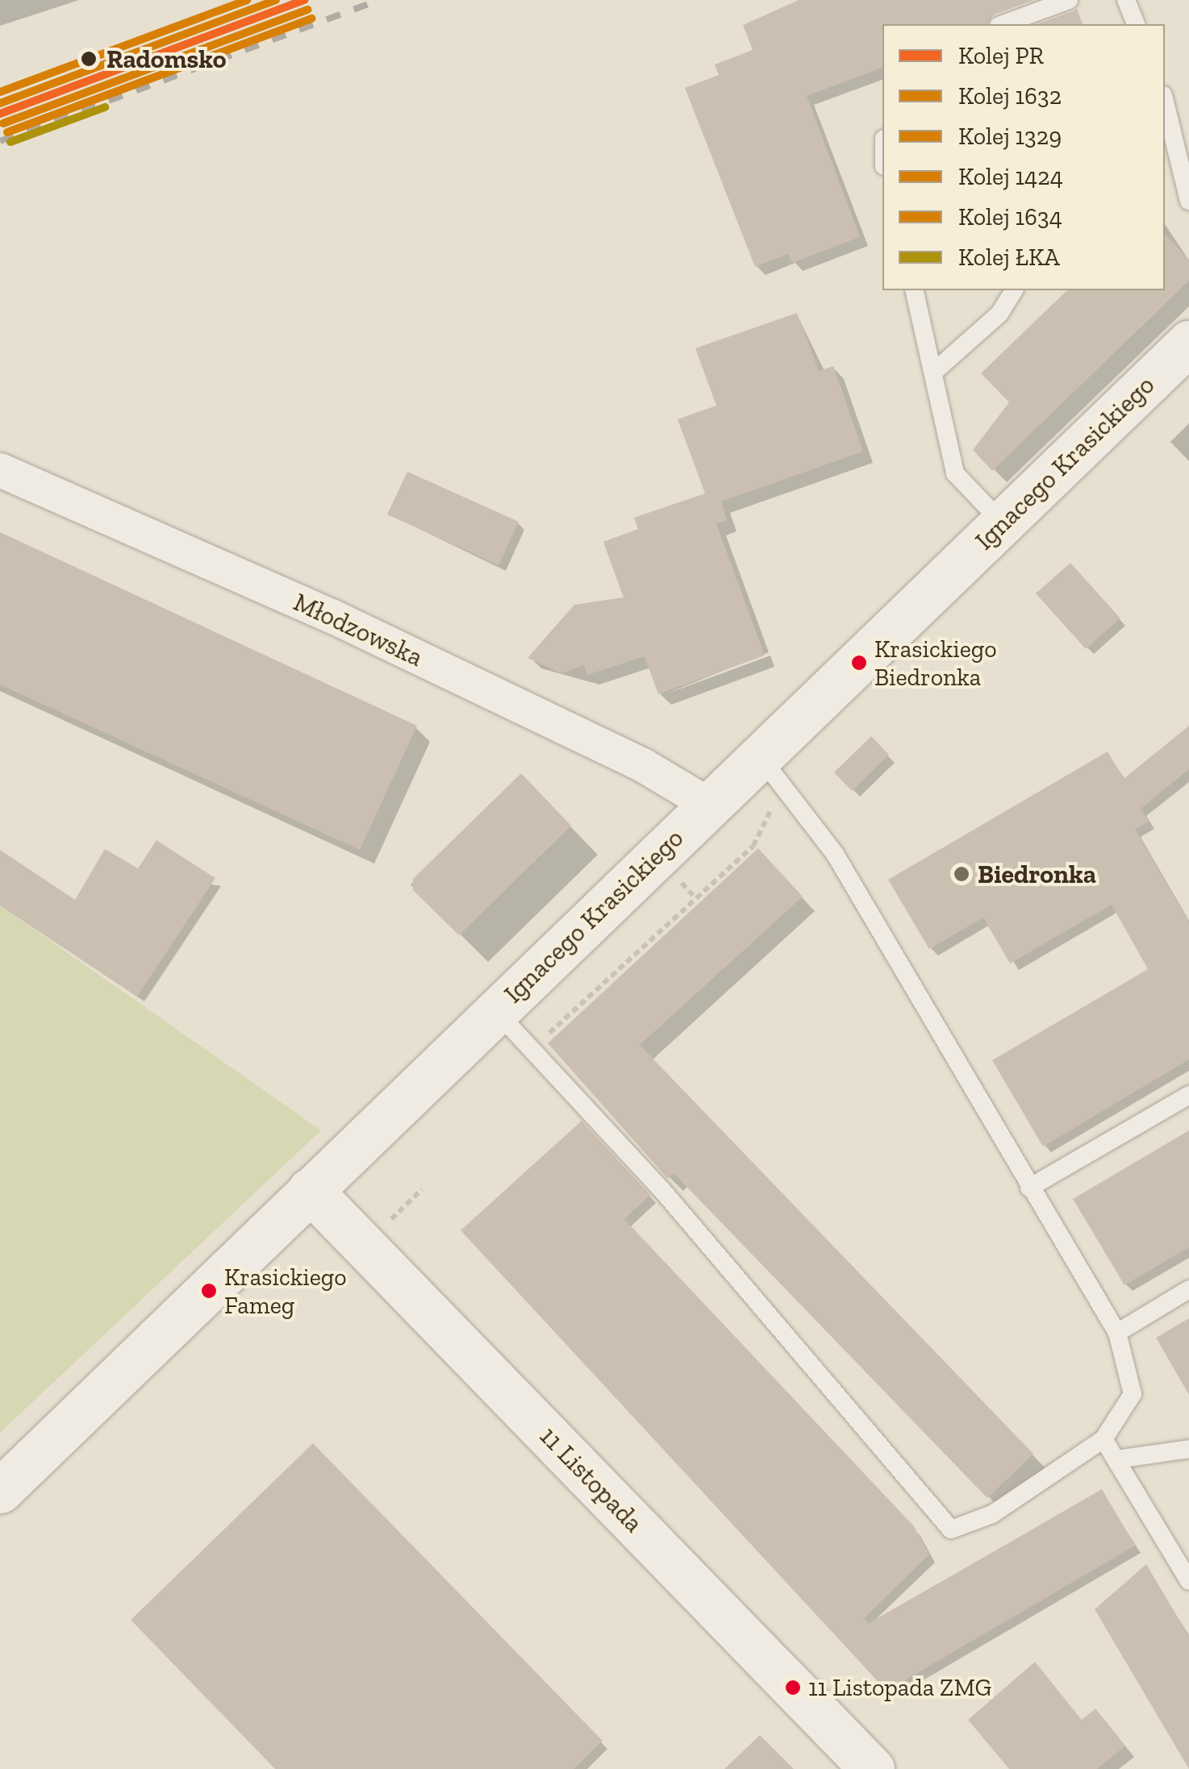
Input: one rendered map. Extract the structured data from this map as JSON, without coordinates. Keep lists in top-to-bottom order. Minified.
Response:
{"streets":{"street":["Ignacego Krasickiego","Młodzowska","11 Listopada"]},"crossings":[["Ignacego Krasickiego","Młodzowska"],["Ignacego Krasickiego","11 Listopada"]],"places":["Radomsko","Krasickiego Biedronka","Biedronka","Krasickiego Fameg","11 Listopada ZMG"],"lines":["rail line PR","rail line 1329","rail line 1634","rail line 1632","rail line 1424","rail line ŁKA"],"legend":["Kolej PR","Kolej 1632","Kolej 1329","Kolej 1424","Kolej 1634","Kolej ŁKA"]}
